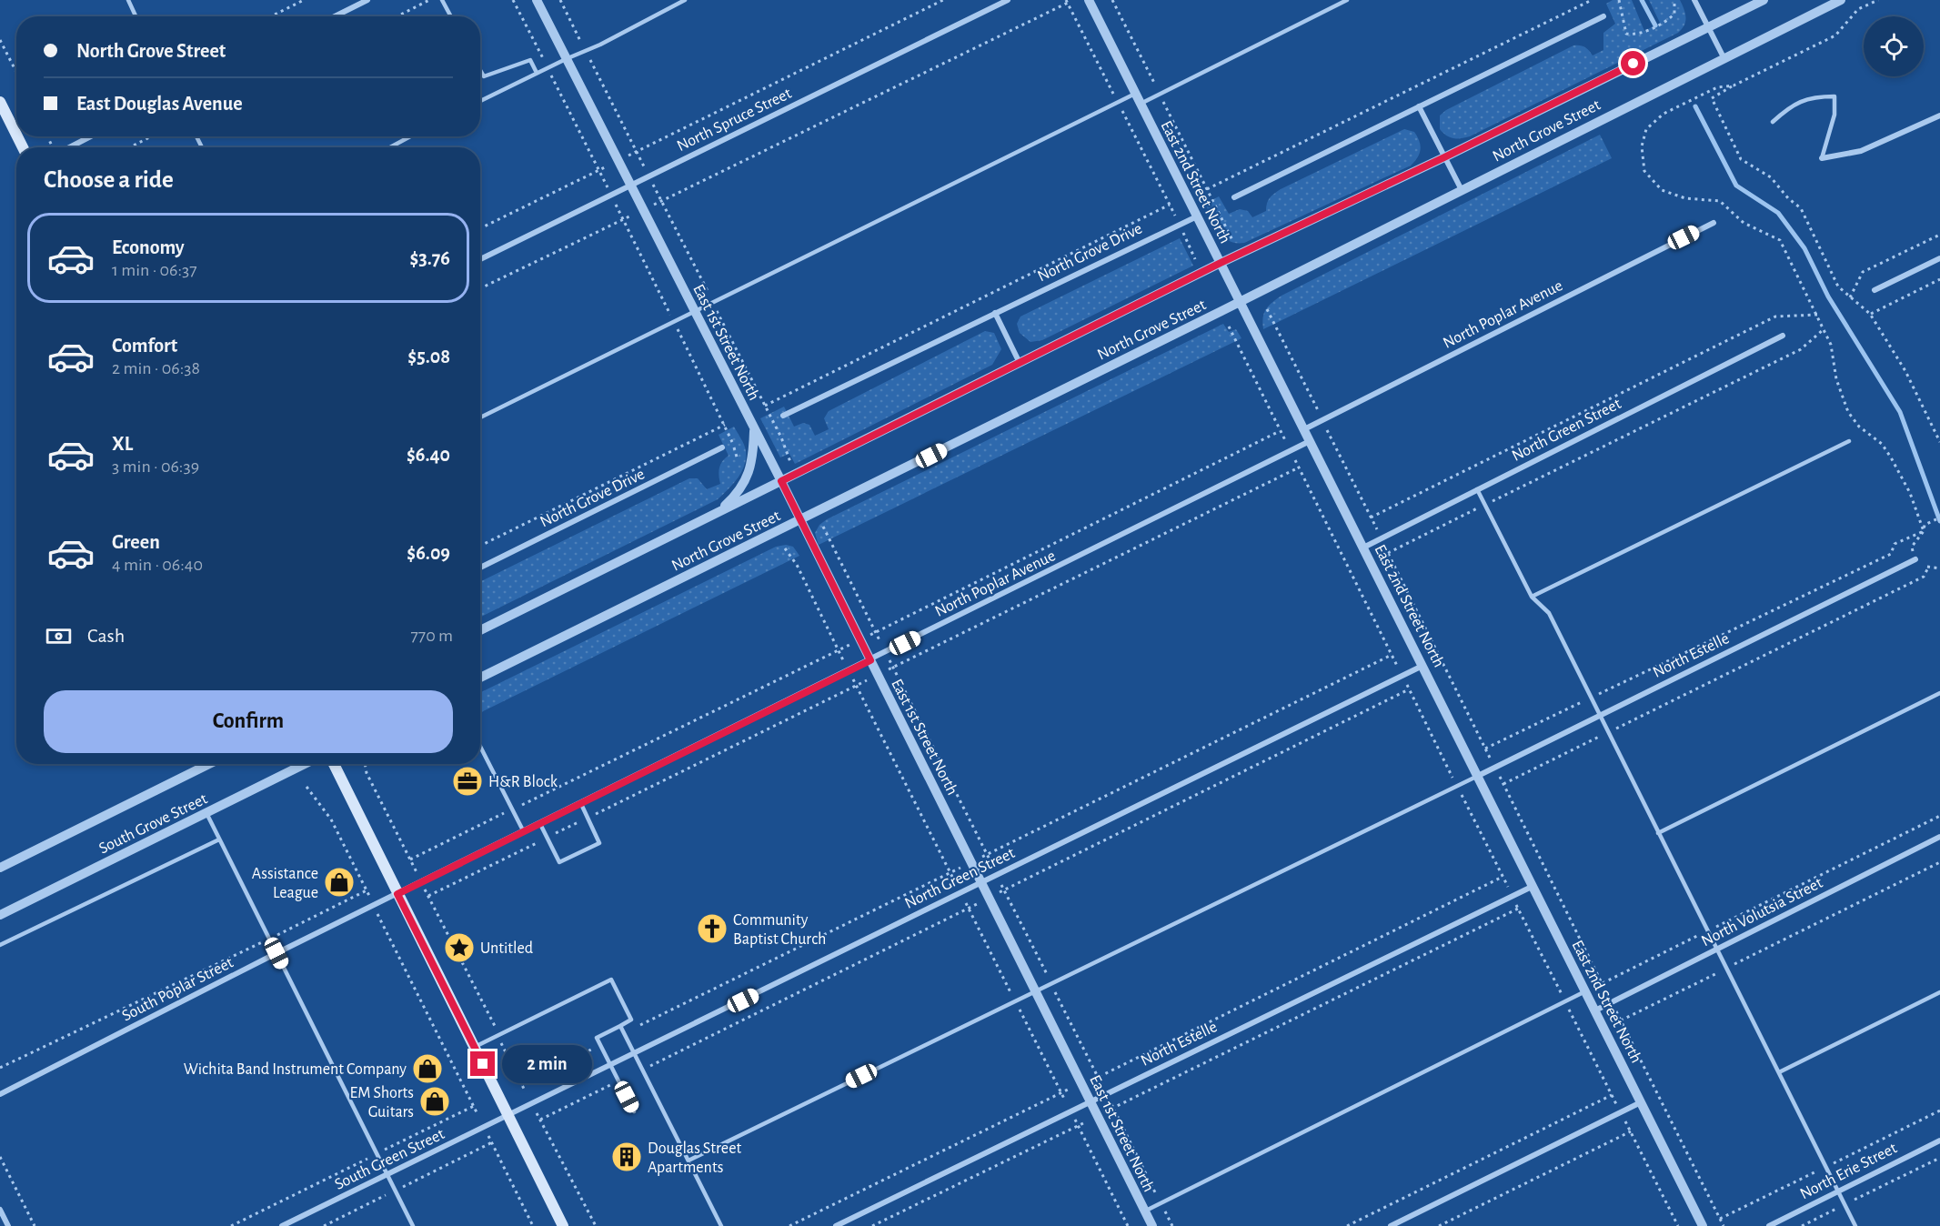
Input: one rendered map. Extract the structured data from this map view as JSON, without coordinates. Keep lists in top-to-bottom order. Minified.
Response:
{"streets":{"street":["North Spruce Street","North Grove Street","East 2nd Street North","North Grove Drive","North Poplar Avenue","East 1st Street North","North Green Street","North Estelle","South Grove Street","North Volutsia Street","South Poplar Street","South Green Street","North Erie Street"]},"crossings":[["North Spruce Street","East 1st Street North"],["North Grove Street","East 2nd Street North"],["North Grove Street","East 1st Street North"],["East 2nd Street North","North Grove Drive"],["East 2nd Street North","North Poplar Avenue"],["East 2nd Street North","North Green Street"],["East 2nd Street North","North Estelle"],["East 2nd Street North","North Volutsia Street"],["North Poplar Avenue","East 1st Street North"],["North Poplar Avenue","South Poplar Street"],["East 1st Street North","North Green Street"],["East 1st Street North","North Estelle"],["North Green Street","South Green Street"]],"places":{"office":["H&R Block"],"shop":["Assistance League","Wichita Band Instrument Company","EM Shorts Guitars"],"church":["Community Baptist Church"],"place":["Untitled"],"building":["Douglas Street Apartments"]},"page":{"banner":["North Grove Street","East Douglas Avenue"],"heading":"Choose a ride","list":[{"name":"Economy","note":"1 min · 06:37","value":"$3.76"},{"name":"Comfort","note":"2 min · 06:38","value":"$5.08"},{"name":"XL","note":"3 min · 06:39","value":"$6.40"},{"name":"Green","note":"4 min · 06:40","value":"$6.09"}],"pay":["Cash","770 m"],"buttons":"Confirm","bubble":"2 min"}}
